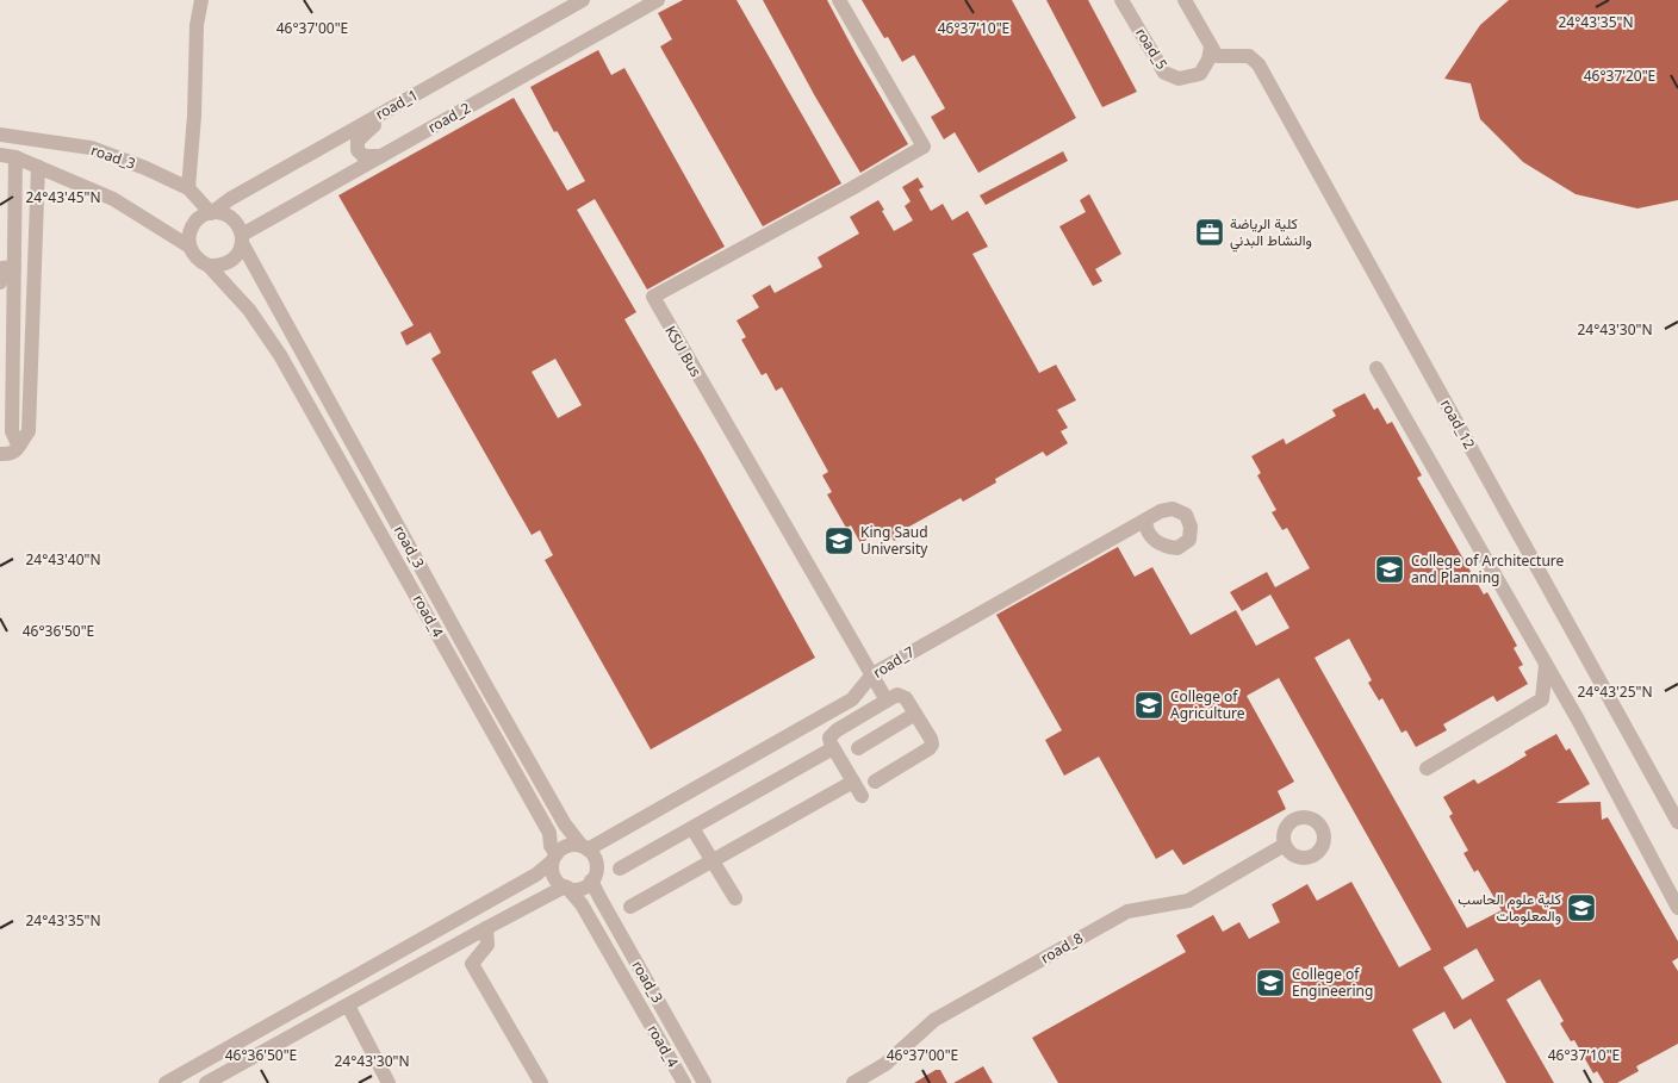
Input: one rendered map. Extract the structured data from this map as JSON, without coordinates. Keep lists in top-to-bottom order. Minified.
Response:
{"streets":{"street":["road_5","road_1","road_2","road_3","KSU Bus","road_12","road_4","road_7","road_8"]},"crossings":[["road_5","road_12"],["road_1","road_2"],["road_1","road_3"],["road_1","road_4"],["road_2","road_3"],["road_2","road_4"],["road_3","road_4"],["road_3","road_7"],["KSU Bus","road_7"],["road_4","road_7"]],"places":{"office":["كلية الرياضة والنشاط البدني"],"school or university":["King Saud University","College of Architecture and Planning","College of Agriculture","كلية علوم الحاسب والمعلومات","College of Engineering"]},"coordinates":["24°43'35\"N","46°37'00\"E","46°37'10\"E","46°37'20\"E","24°43'45\"N","24°43'30\"N","24°43'40\"N","46°36'50\"E","24°43'25\"N"]}
